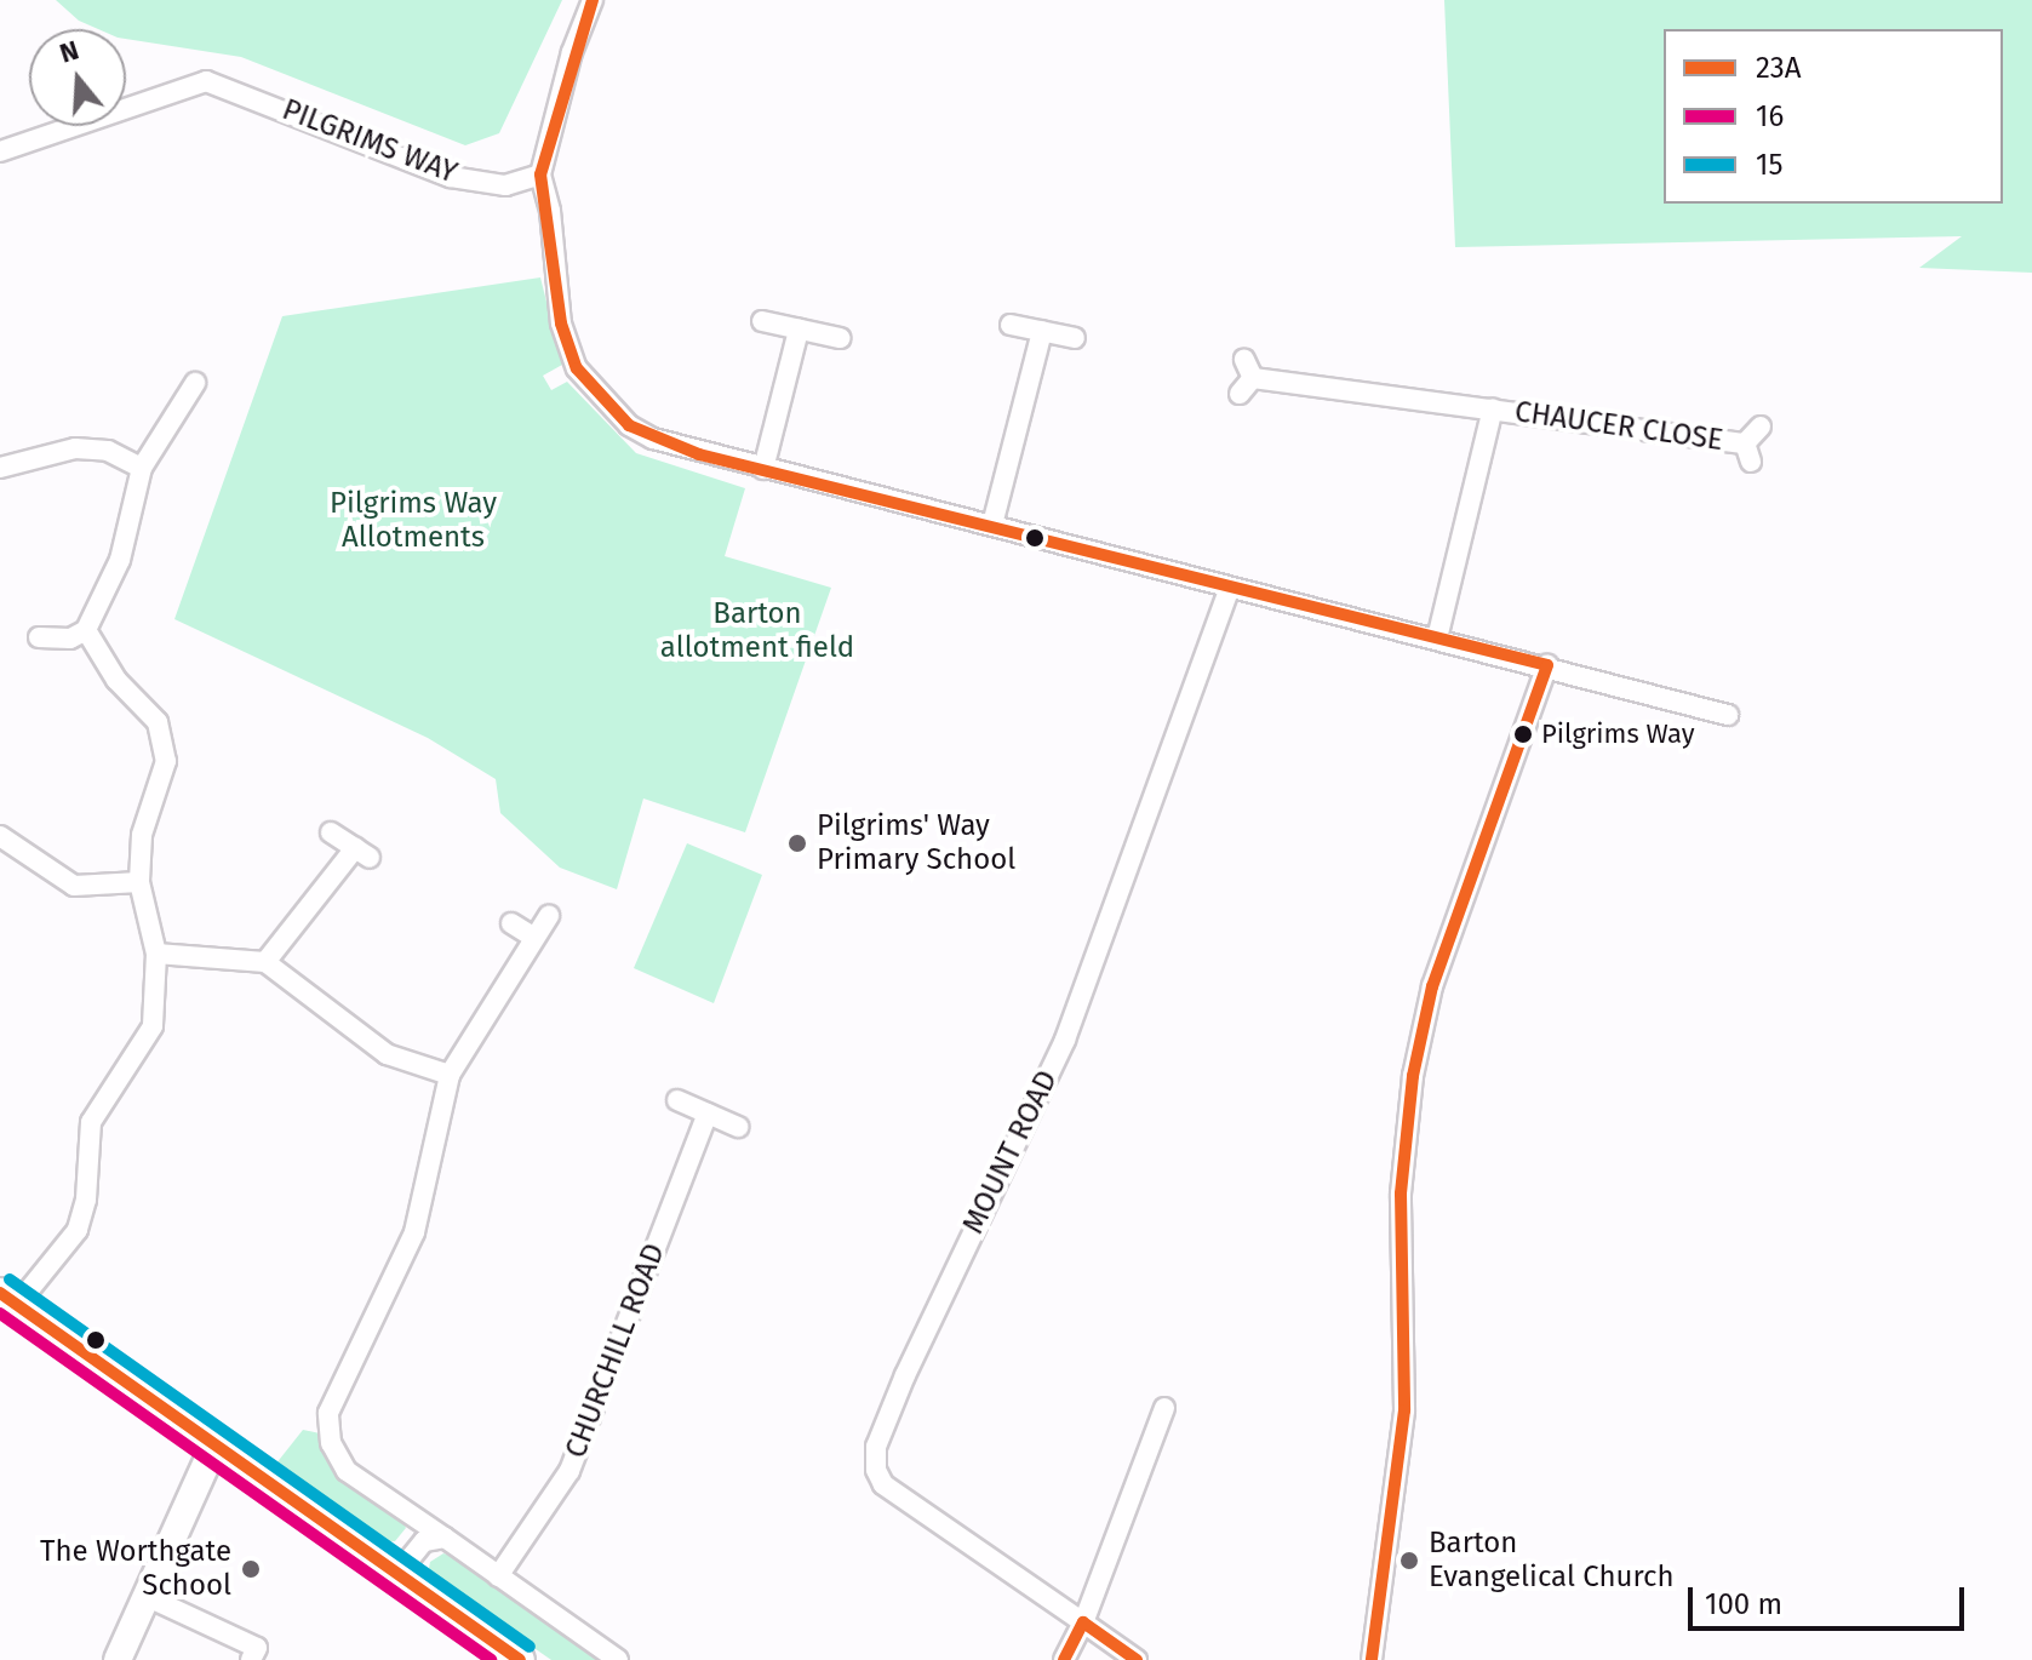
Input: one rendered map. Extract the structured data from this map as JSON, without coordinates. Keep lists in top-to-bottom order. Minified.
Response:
{"streets":{"street":["PILGRIMS WAY","CHAUCER CLOSE","MOUNT ROAD","CHURCHILL ROAD"]},"parks":["Pilgrims Way Allotments","Barton allotment field"],"places":["Pilgrims Way","Pilgrims' Way Primary School","Barton Evangelical Church","The Worthgate School"],"lines":["transit line 23A","transit line 15","transit line 16"],"legend":["23A","16","15"],"scale_bar":"100 m","north":"top"}
